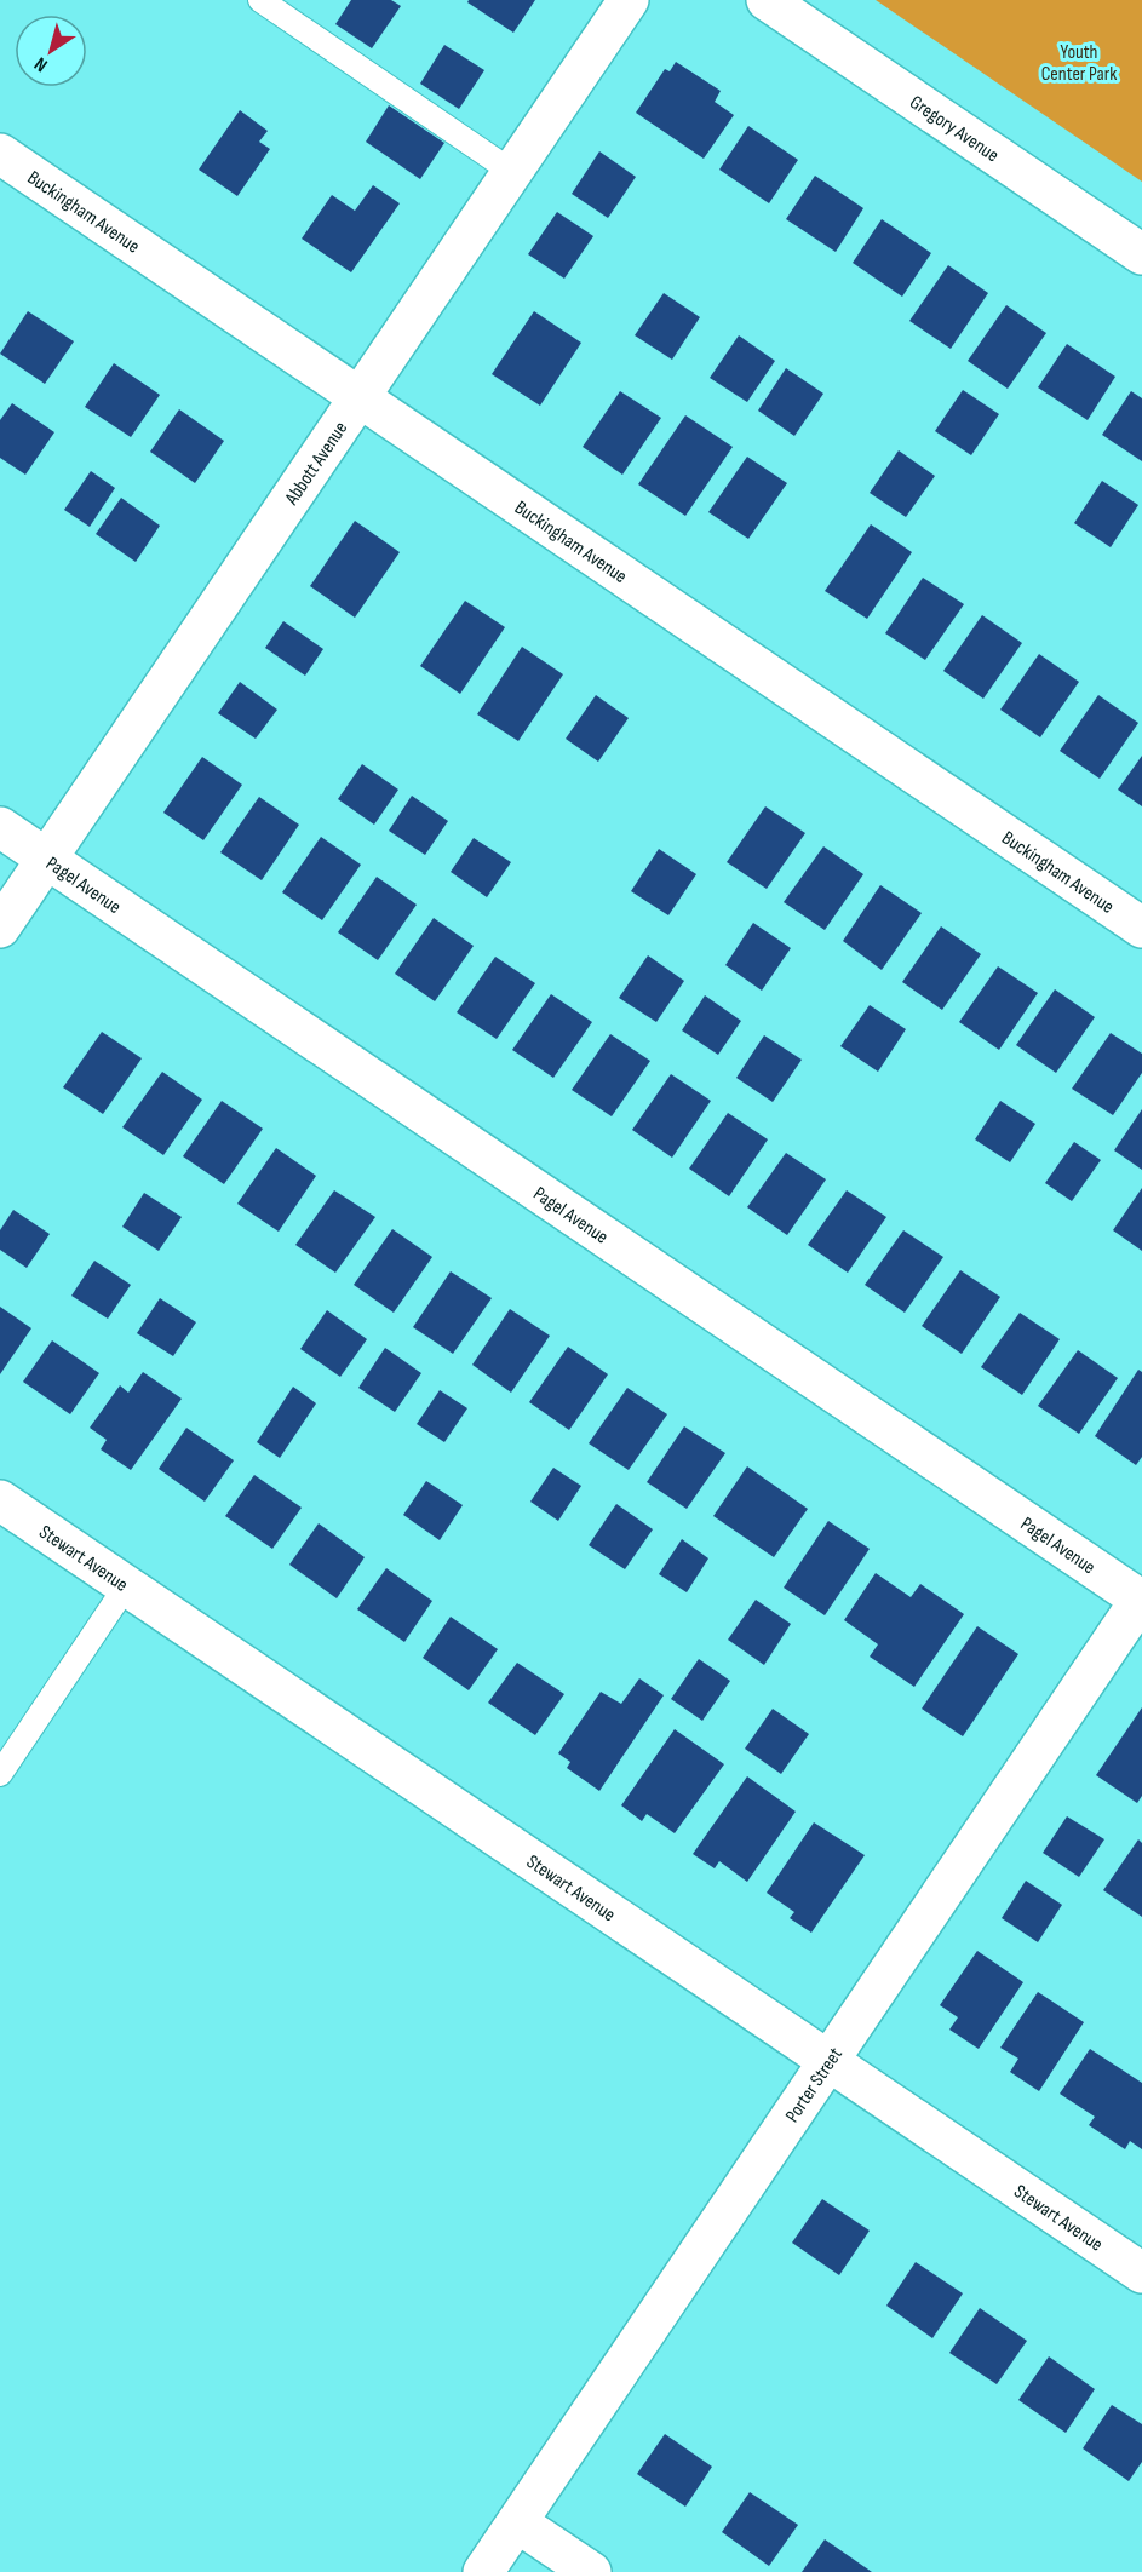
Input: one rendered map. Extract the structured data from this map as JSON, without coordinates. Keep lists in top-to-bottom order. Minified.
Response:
{"streets":{"street":["Gregory Avenue","Buckingham Avenue","Abbott Avenue","Pagel Avenue","Stewart Avenue","Porter Street"]},"crossings":[["Buckingham Avenue","Abbott Avenue"],["Abbott Avenue","Pagel Avenue"],["Pagel Avenue","Porter Street"],["Stewart Avenue","Porter Street"]],"parks":["Youth Center Park"],"north":"bottom left"}
